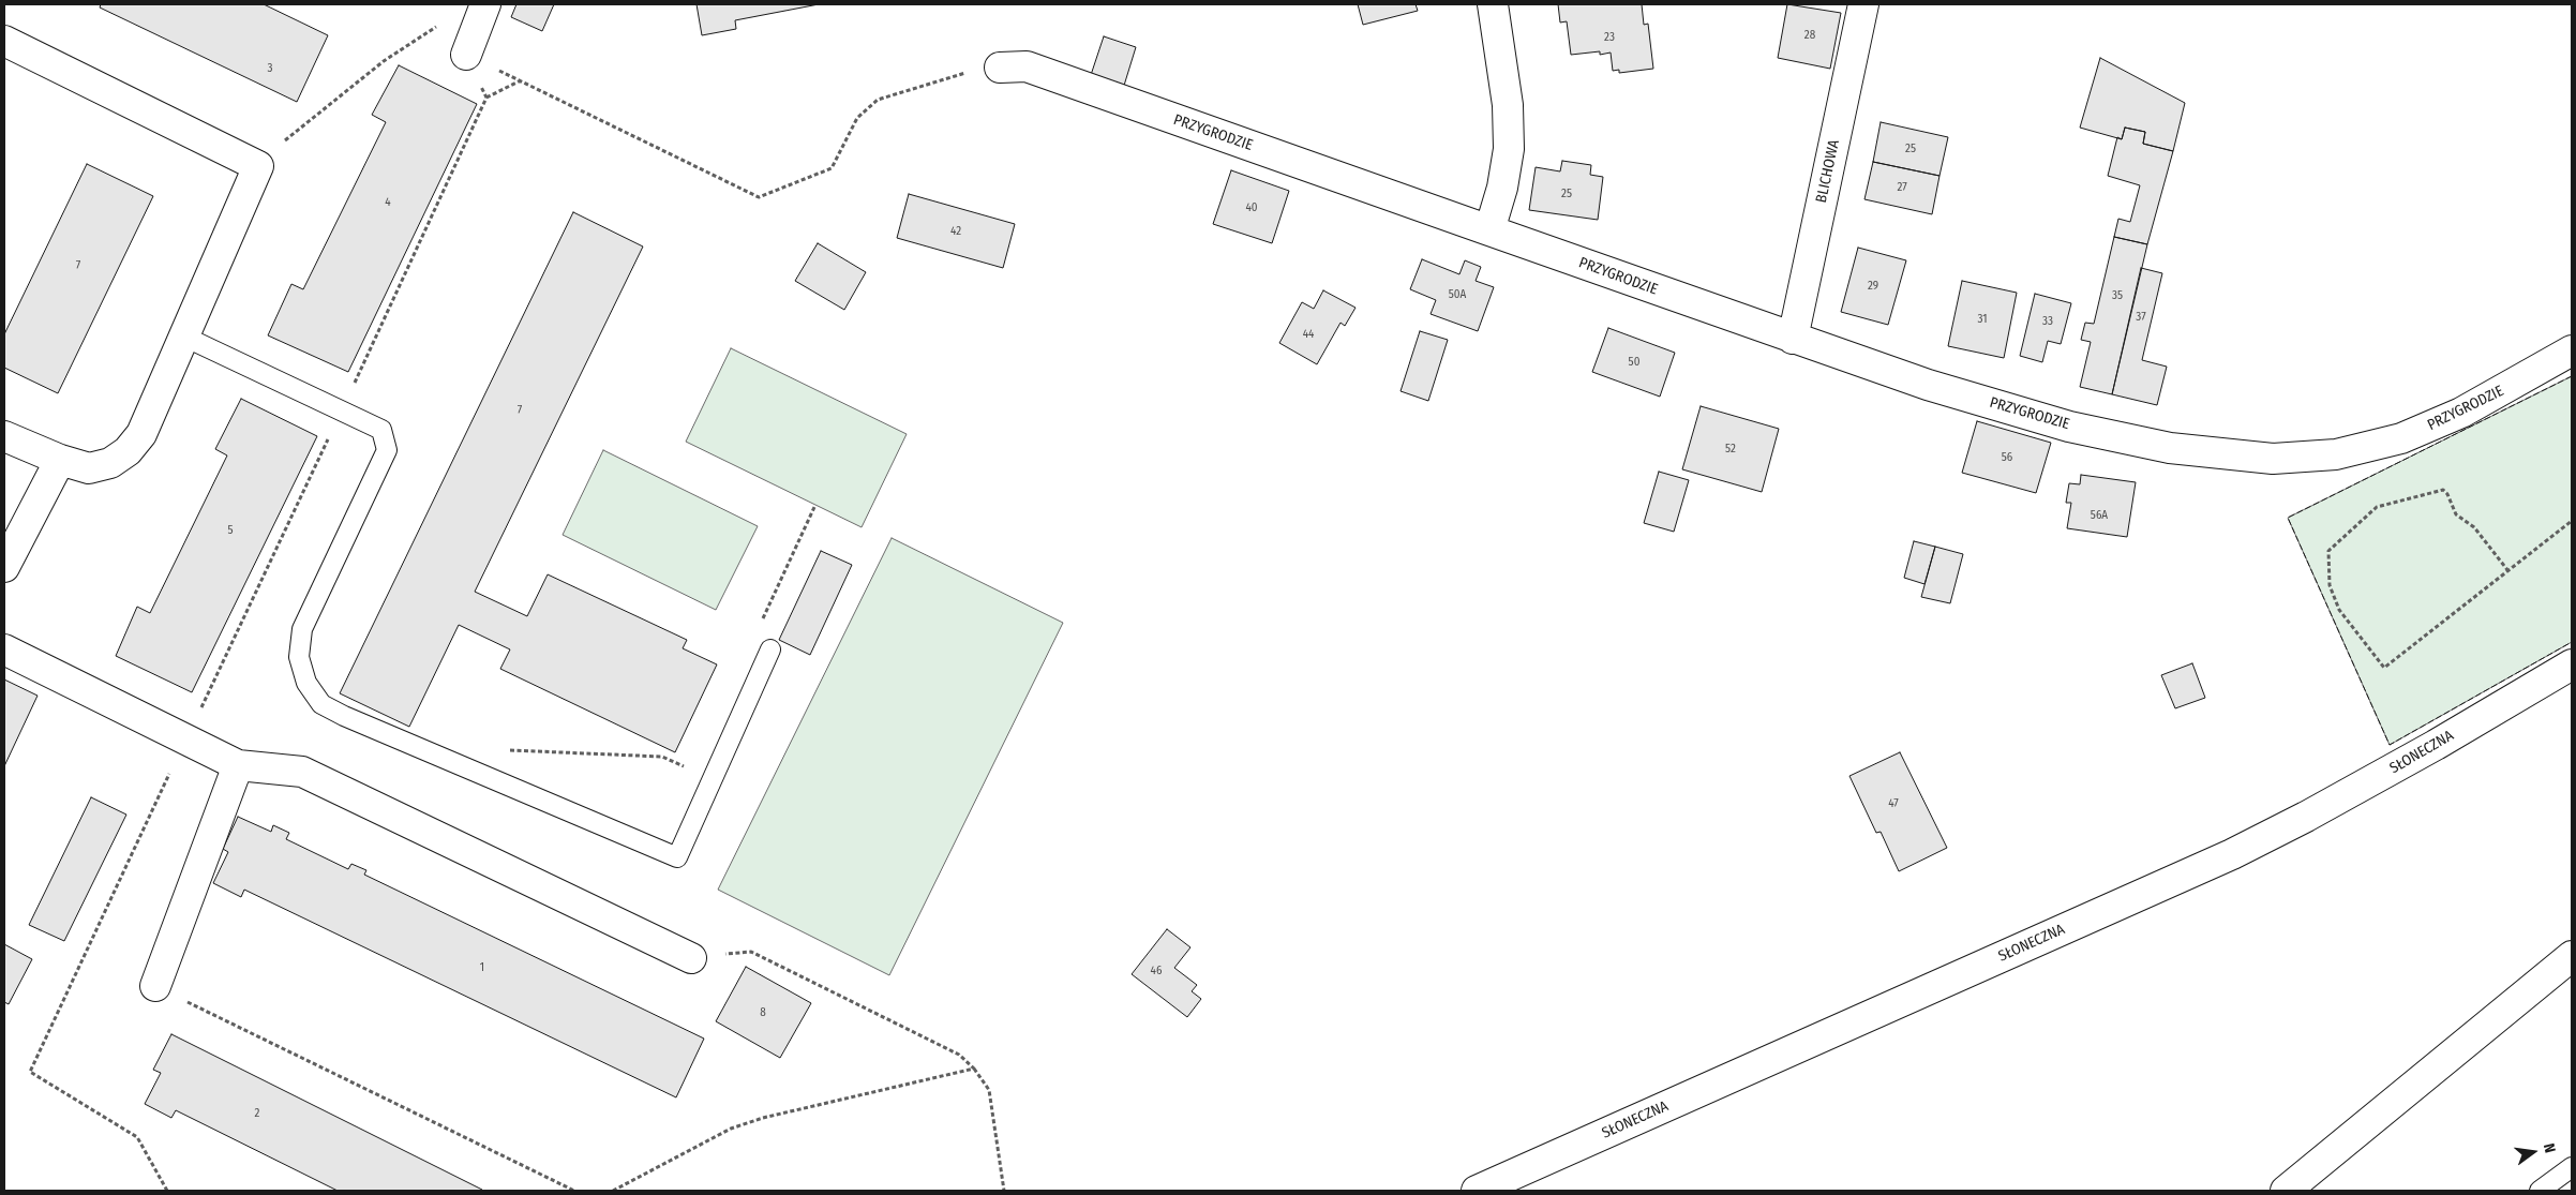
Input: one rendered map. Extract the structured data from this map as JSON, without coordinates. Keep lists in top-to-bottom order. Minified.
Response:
{"streets":{"street":["PRZYGRODZIE","BLICHOWA","SŁONECZNA"]},"crossings":[["PRZYGRODZIE","BLICHOWA"]],"house_numbers":["28","23","3","25","27","25","4","40","42","7","29","50A","35","37","31","33","44","50","7","52","56","56A","5","47","1","46","8","2"],"north":"right"}
